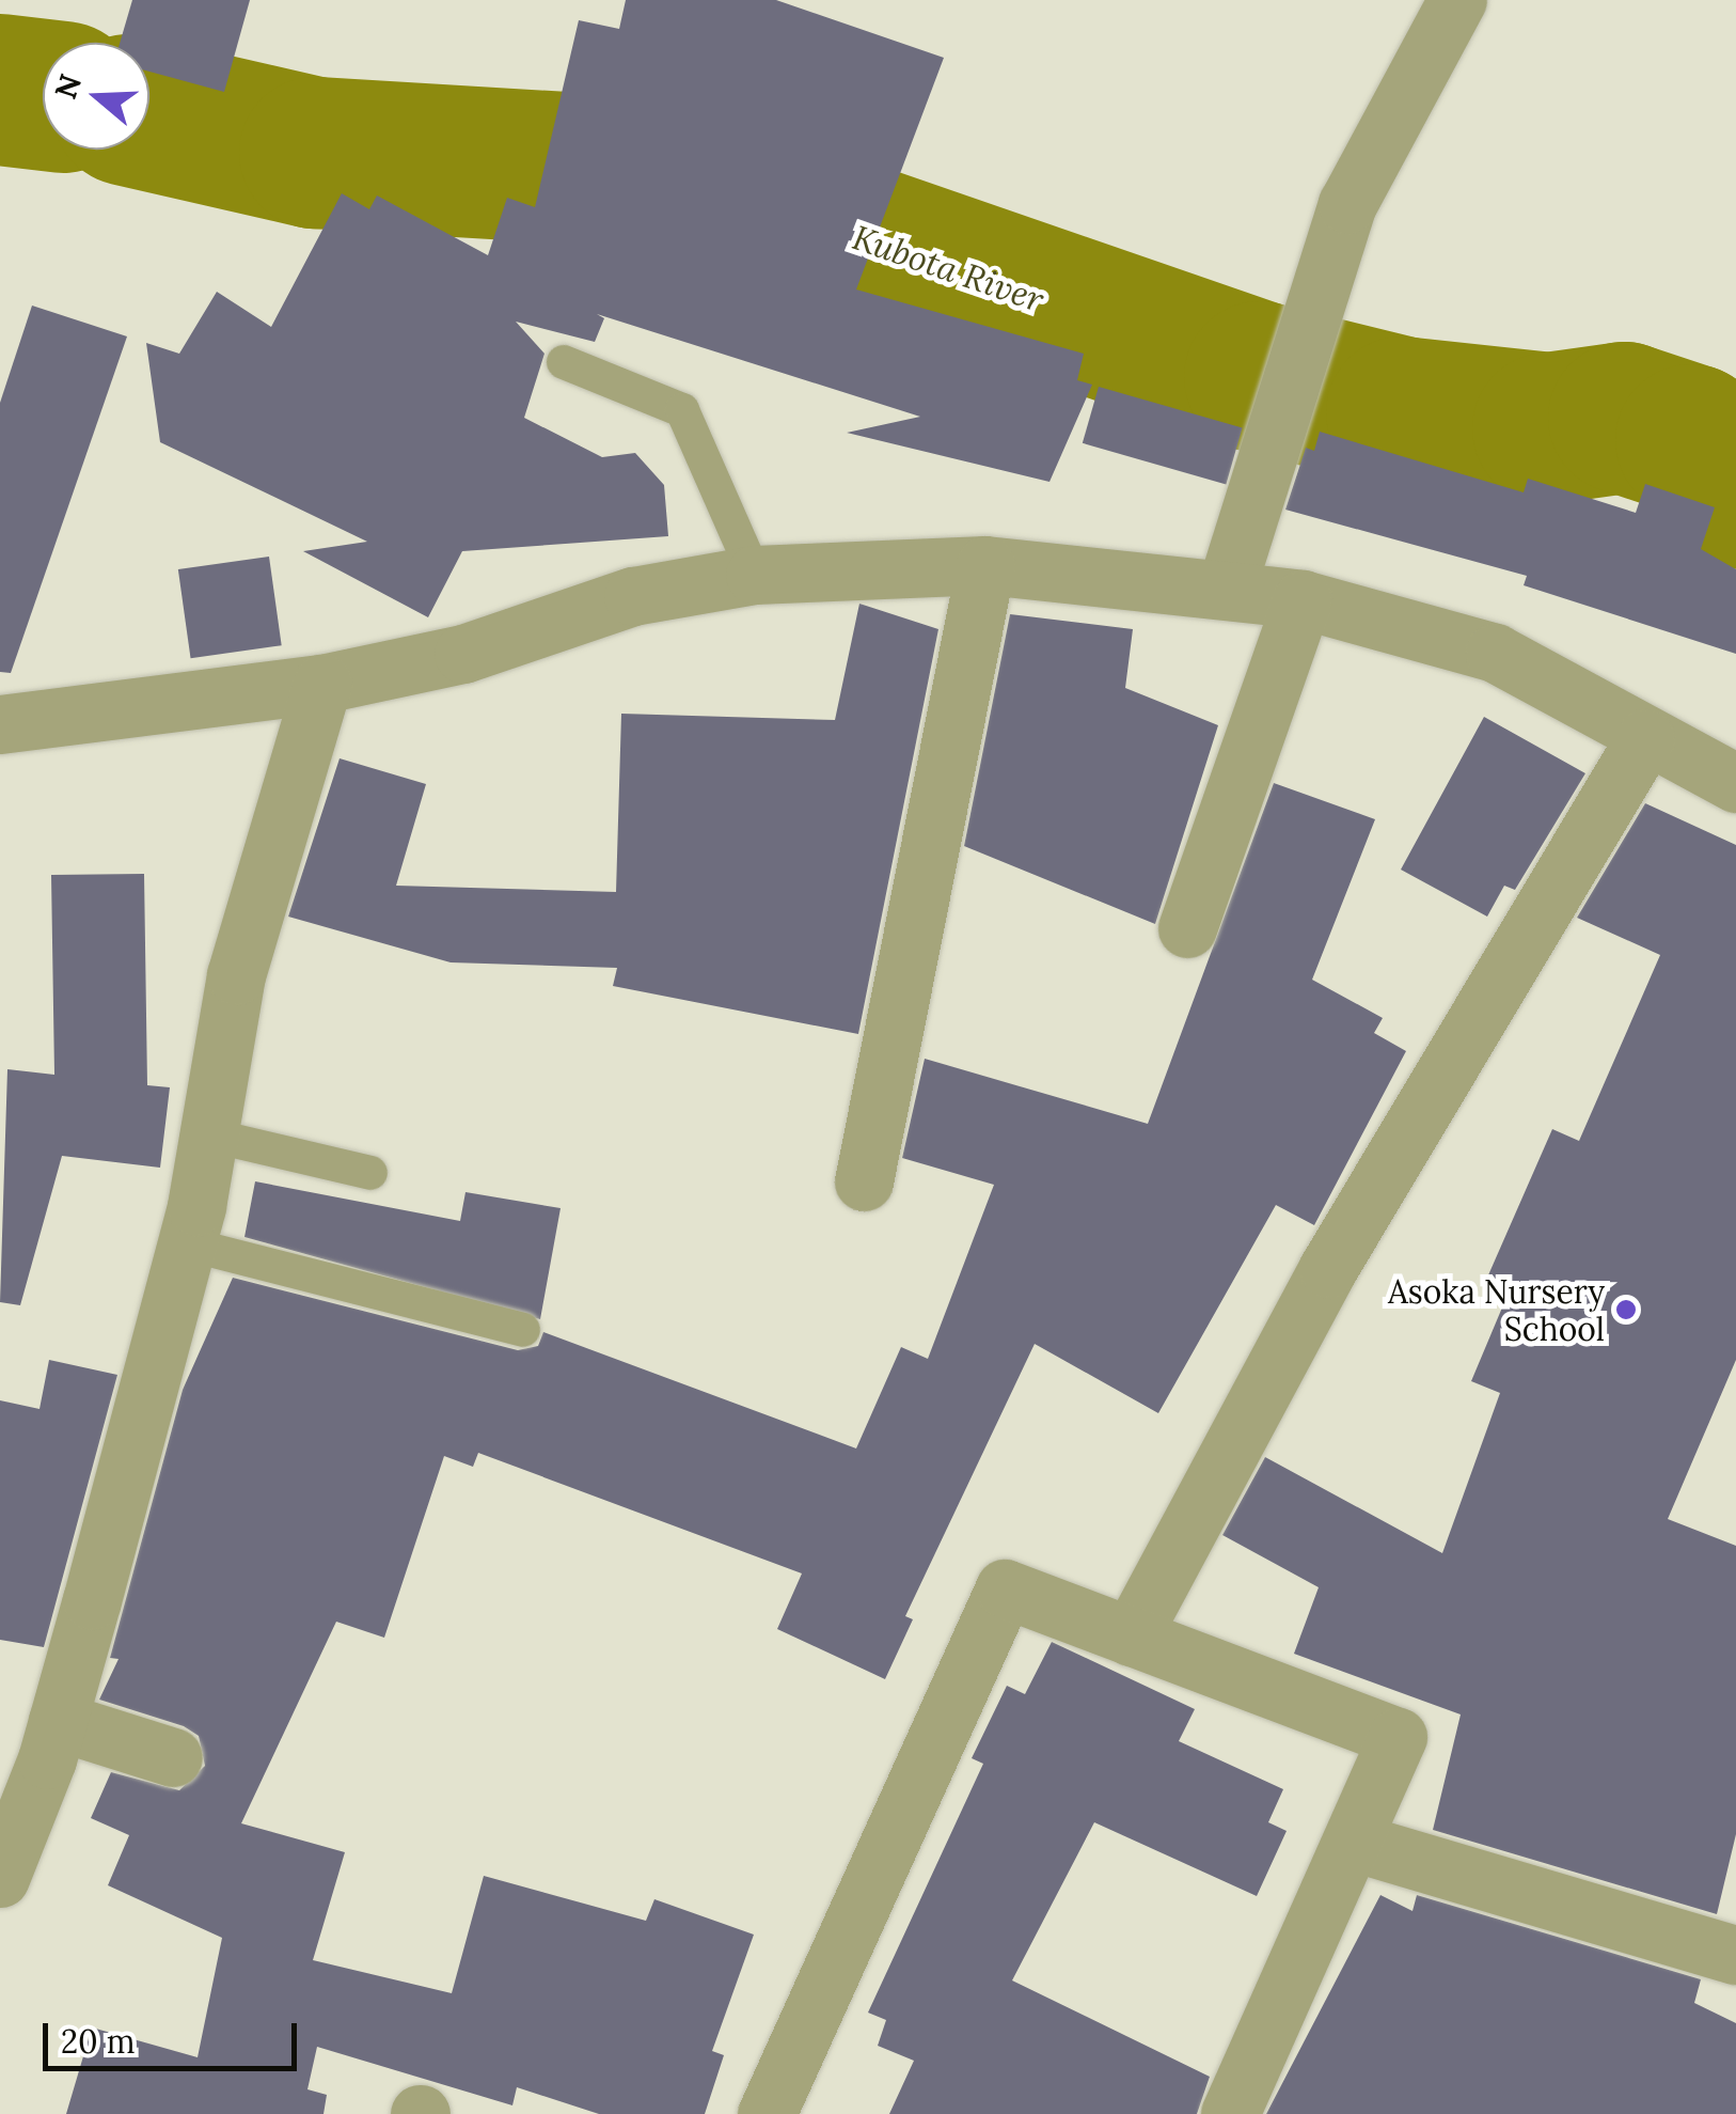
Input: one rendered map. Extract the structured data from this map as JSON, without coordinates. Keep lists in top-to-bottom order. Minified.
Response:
{"water":["Kubota River"],"places":["Asoka Nursery School"],"scale_bar":"20 m","north":"left"}
